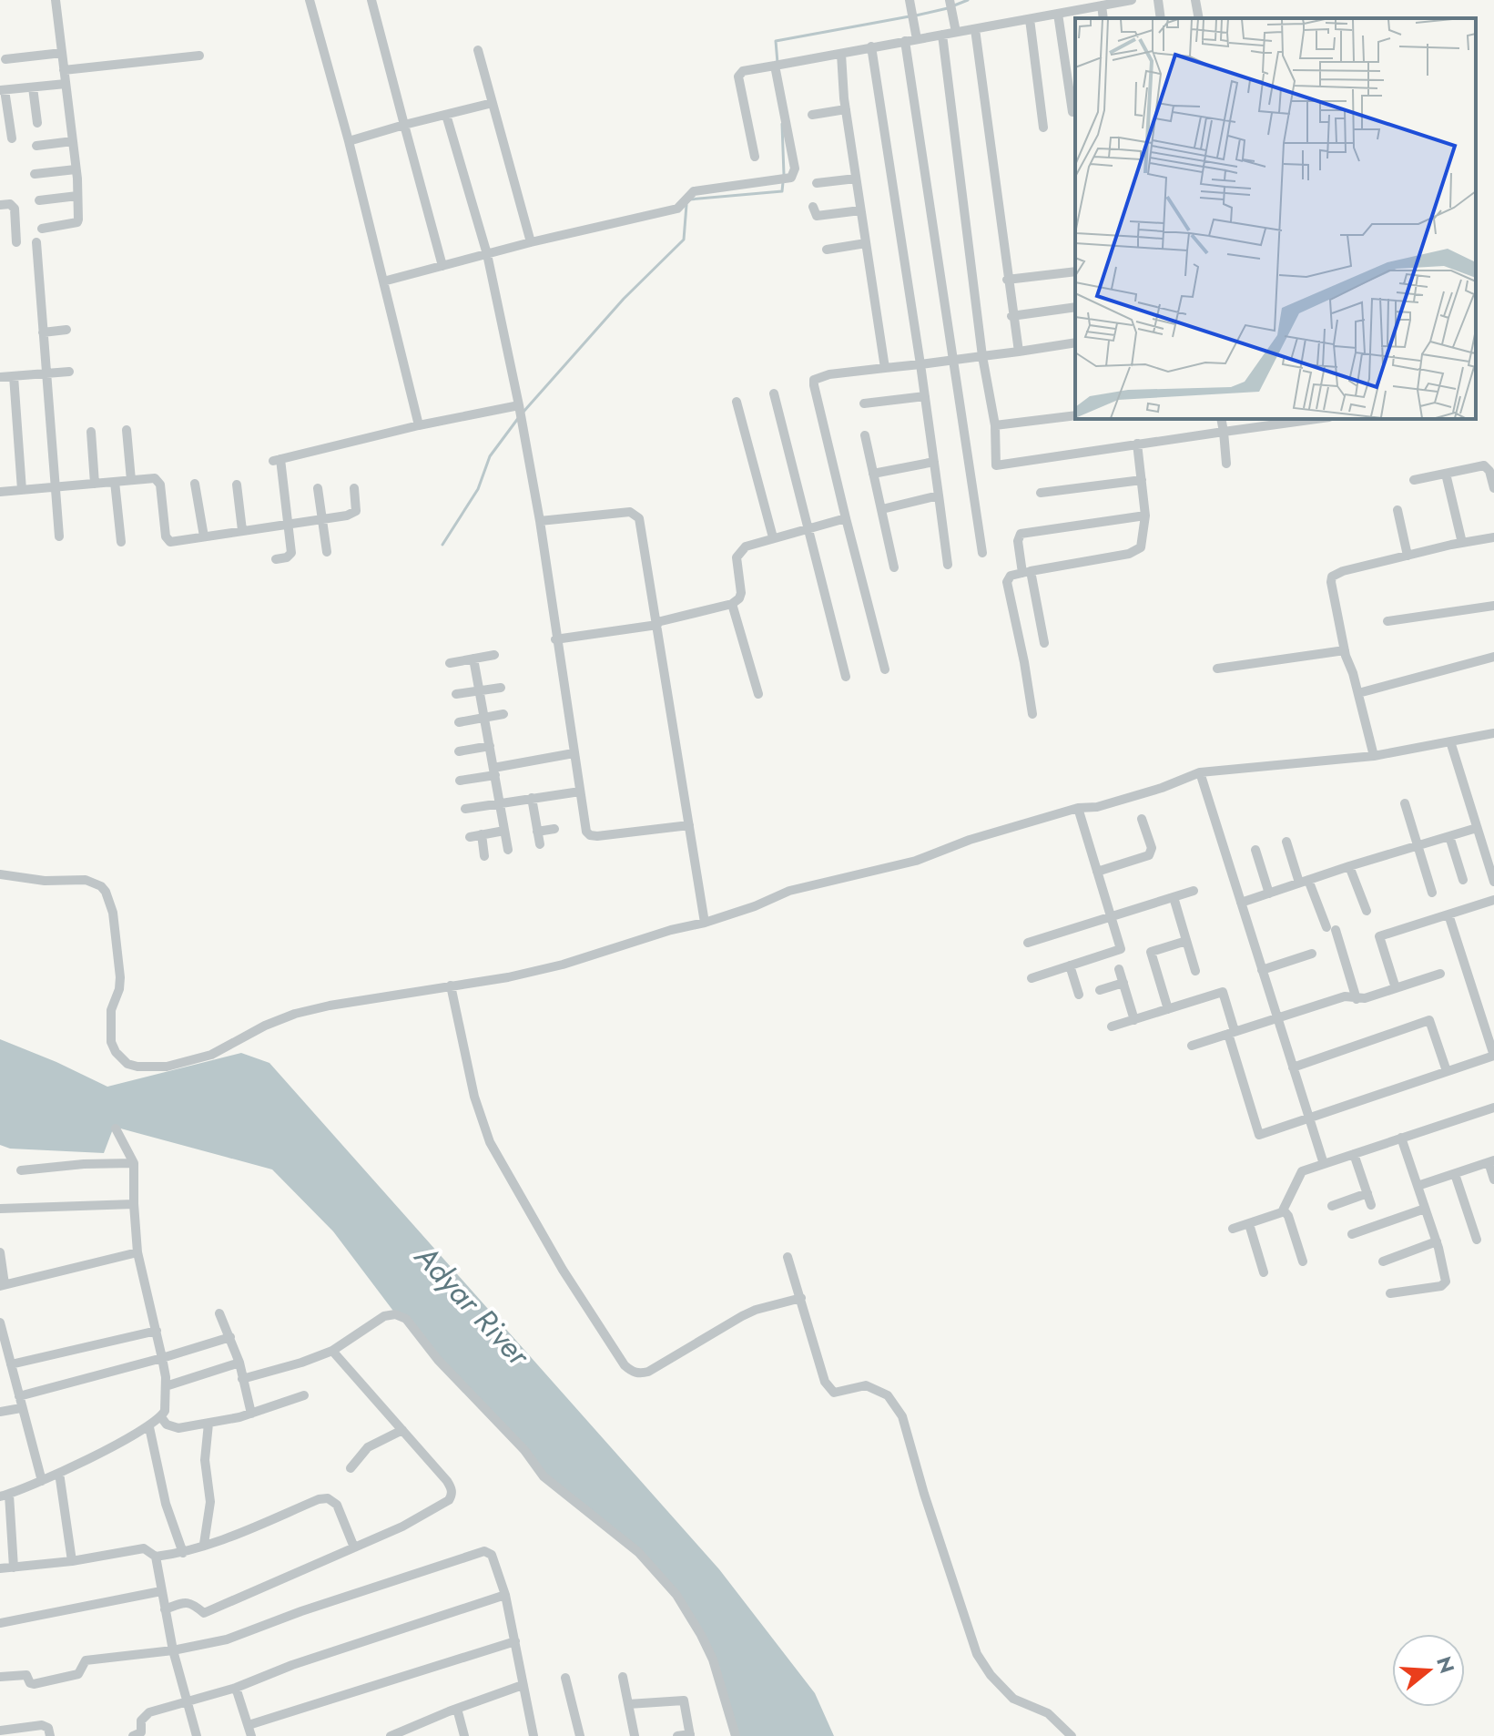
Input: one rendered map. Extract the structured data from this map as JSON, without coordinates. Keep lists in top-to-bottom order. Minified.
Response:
{"water":["Adyar River"],"north":"right"}
